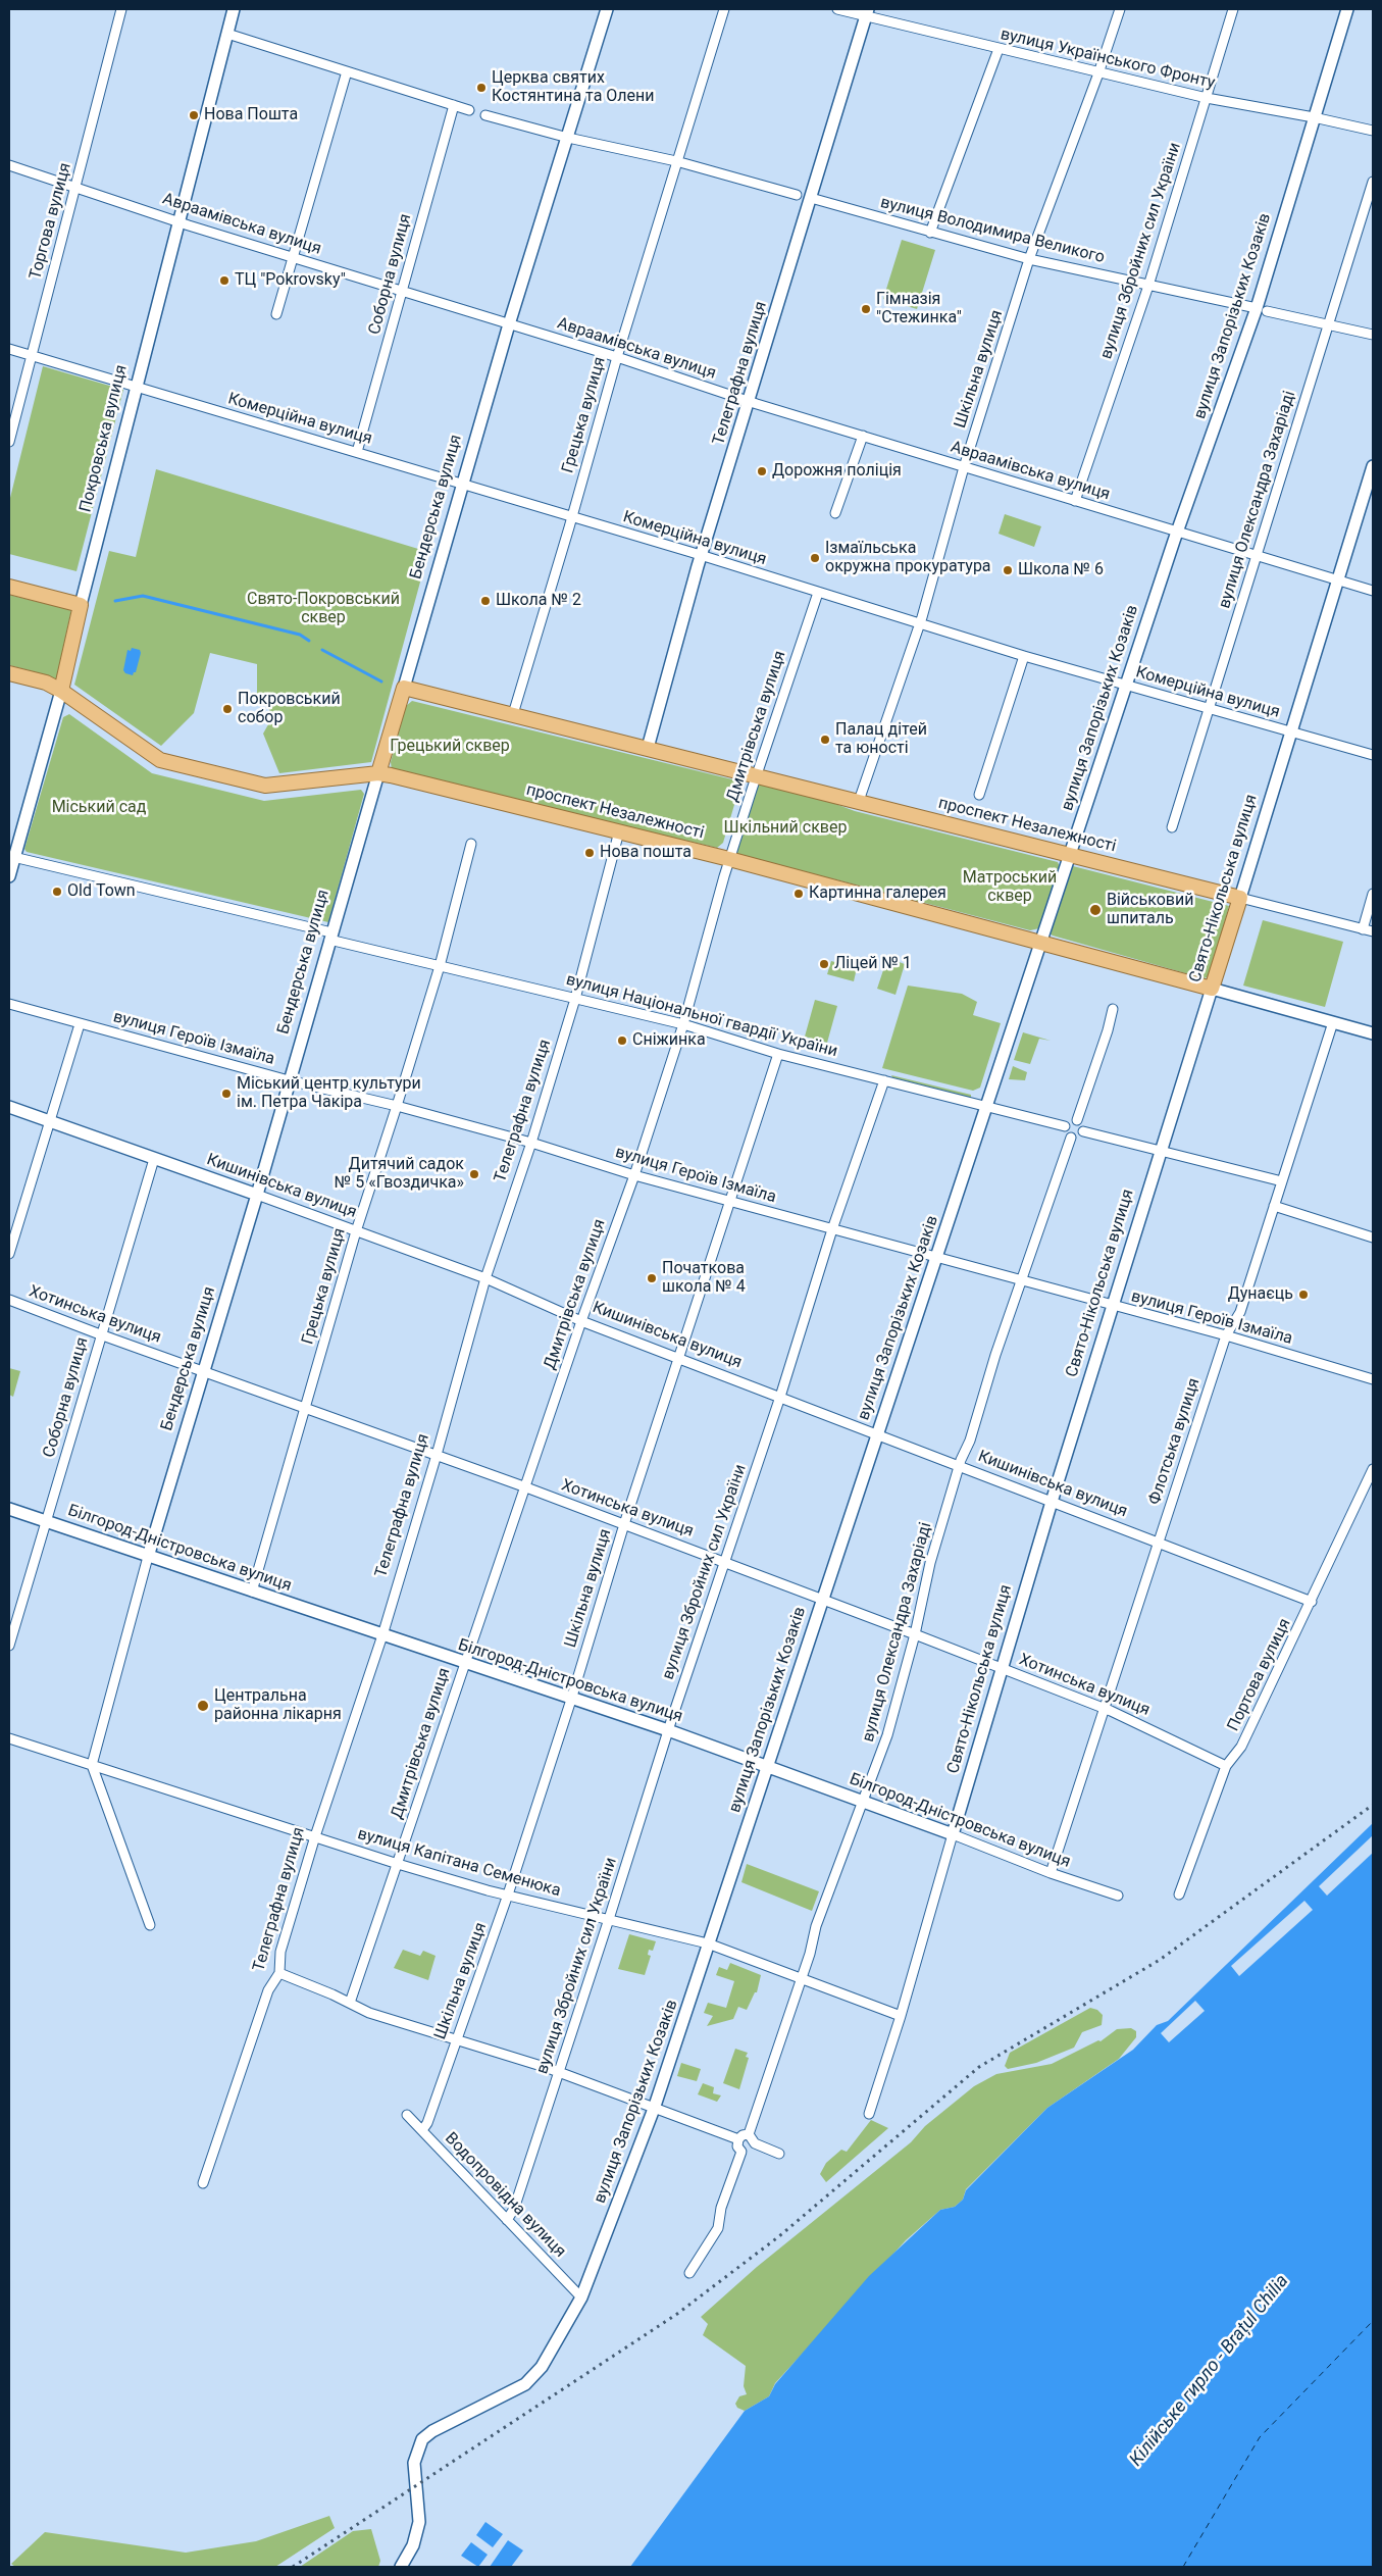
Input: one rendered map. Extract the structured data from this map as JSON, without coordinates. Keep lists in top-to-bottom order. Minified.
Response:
{"streets":{"main road":["вулиця Запорізьких Козаків","Телеграфна вулиця","Покровська вулиця","Бендерська вулиця","проспект Незалежності","Свято-Нікольська вулиця","Кишинівська вулиця","Білгород-Дністровська вулиця"],"street":["вулиця Українського Фронту","Торгова вулиця","Авраамівська вулиця","вулиця Володимира Великого","вулиця Збройних сил України","Соборна вулиця","Шкільна вулиця","Грецька вулиця","Комерційна вулиця","вулиця Олександра Захаріаді","Дмитрівська вулиця","вулиця Національної гвардії України","вулиця Героїв Ізмаїла","Хотинська вулиця","Флотська вулиця","Портова вулиця","вулиця Капітана Семенюка","Водопровідна вулиця"]},"crossings":[["вулиця Українського Фронту","вулиця Збройних сил України"],["вулиця Українського Фронту","вулиця Запорізьких Козаків"],["вулиця Українського Фронту","Шкільна вулиця"],["вулиця Українського Фронту","Телеграфна вулиця"],["Торгова вулиця","Авраамівська вулиця"],["Торгова вулиця","Комерційна вулиця"],["Авраамівська вулиця","вулиця Збройних сил України"],["Авраамівська вулиця","Соборна вулиця"],["Авраамівська вулиця","вулиця Запорізьких Козаків"],["Авраамівська вулиця","Шкільна вулиця"],["Авраамівська вулиця","Телеграфна вулиця"],["Авраамівська вулиця","Грецька вулиця"],["Авраамівська вулиця","Покровська вулиця"],["Авраамівська вулиця","вулиця Олександра Захаріаді"],["Авраамівська вулиця","Бендерська вулиця"],["Авраамівська вулиця","Свято-Нікольська вулиця"],["вулиця Володимира Великого","вулиця Збройних сил України"],["вулиця Володимира Великого","вулиця Запорізьких Козаків"],["вулиця Володимира Великого","Шкільна вулиця"],["вулиця Володимира Великого","Телеграфна вулиця"],["вулиця Володимира Великого","вулиця Олександра Захаріаді"],["вулиця Збройних сил України","вулиця Національної гвардії України"],["вулиця Збройних сил України","вулиця Героїв Ізмаїла"],["вулиця Збройних сил України","Кишинівська вулиця"],["вулиця Збройних сил України","Хотинська вулиця"],["вулиця Збройних сил України","Білгород-Дністровська вулиця"],["вулиця Збройних сил України","вулиця Капітана Семенюка"],["вулиця Збройних сил України","Водопровідна вулиця"],["Соборна вулиця","Комерційна вулиця"],["Соборна вулиця","Кишинівська вулиця"],["Соборна вулиця","Хотинська вулиця"],["Соборна вулиця","Білгород-Дністровська вулиця"],["вулиця Запорізьких Козаків","Комерційна вулиця"],["вулиця Запорізьких Козаків","проспект Незалежності"],["вулиця Запорізьких Козаків","вулиця Національної гвардії України"],["вулиця Запорізьких Козаків","вулиця Героїв Ізмаїла"],["вулиця Запорізьких Козаків","Кишинівська вулиця"],["вулиця Запорізьких Козаків","Хотинська вулиця"],["вулиця Запорізьких Козаків","Білгород-Дністровська вулиця"],["вулиця Запорізьких Козаків","вулиця Капітана Семенюка"],["вулиця Запорізьких Козаків","Водопровідна вулиця"],["Шкільна вулиця","Комерційна вулиця"],["Шкільна вулиця","проспект Незалежності"],["Шкільна вулиця","вулиця Національної гвардії України"],["Шкільна вулиця","вулиця Героїв Ізмаїла"],["Шкільна вулиця","Кишинівська вулиця"],["Шкільна вулиця","Хотинська вулиця"],["Шкільна вулиця","Білгород-Дністровська вулиця"],["Шкільна вулиця","вулиця Капітана Семенюка"],["Шкільна вулиця","Водопровідна вулиця"],["Телеграфна вулиця","Комерційна вулиця"],["Телеграфна вулиця","проспект Незалежності"],["Телеграфна вулиця","вулиця Національної гвардії України"],["Телеграфна вулиця","вулиця Героїв Ізмаїла"],["Телеграфна вулиця","Кишинівська вулиця"],["Телеграфна вулиця","Хотинська вулиця"],["Телеграфна вулиця","Білгород-Дністровська вулиця"],["Телеграфна вулиця","вулиця Капітана Семенюка"],["Грецька вулиця","Комерційна вулиця"],["Грецька вулиця","проспект Незалежності"],["Грецька вулиця","вулиця Національної гвардії України"],["Грецька вулиця","вулиця Героїв Ізмаїла"],["Грецька вулиця","Кишинівська вулиця"],["Грецька вулиця","Хотинська вулиця"],["Грецька вулиця","Білгород-Дністровська вулиця"],["Комерційна вулиця","Покровська вулиця"],["Комерційна вулиця","вулиця Олександра Захаріаді"],["Комерційна вулиця","Бендерська вулиця"],["Комерційна вулиця","Дмитрівська вулиця"],["Комерційна вулиця","Свято-Нікольська вулиця"],["Покровська вулиця","проспект Незалежності"],["Покровська вулиця","вулиця Національної гвардії України"],["вулиця Олександра Захаріаді","вулиця Героїв Ізмаїла"],["вулиця Олександра Захаріаді","Кишинівська вулиця"],["вулиця Олександра Захаріаді","Хотинська вулиця"],["вулиця Олександра Захаріаді","Білгород-Дністровська вулиця"],["вулиця Олександра Захаріаді","вулиця Капітана Семенюка"],["Бендерська вулиця","проспект Незалежності"],["Бендерська вулиця","вулиця Національної гвардії України"],["Бендерська вулиця","вулиця Героїв Ізмаїла"],["Бендерська вулиця","Кишинівська вулиця"],["Бендерська вулиця","Хотинська вулиця"],["Бендерська вулиця","Білгород-Дністровська вулиця"],["Бендерська вулиця","вулиця Капітана Семенюка"],["Дмитрівська вулиця","проспект Незалежності"],["Дмитрівська вулиця","вулиця Національної гвардії України"],["Дмитрівська вулиця","вулиця Героїв Ізмаїла"],["Дмитрівська вулиця","Кишинівська вулиця"],["Дмитрівська вулиця","Хотинська вулиця"],["Дмитрівська вулиця","Білгород-Дністровська вулиця"],["Дмитрівська вулиця","вулиця Капітана Семенюка"],["проспект Незалежності","Свято-Нікольська вулиця"],["проспект Незалежності","Флотська вулиця"],["Свято-Нікольська вулиця","вулиця Героїв Ізмаїла"],["Свято-Нікольська вулиця","Кишинівська вулиця"],["Свято-Нікольська вулиця","Хотинська вулиця"],["Свято-Нікольська вулиця","Білгород-Дністровська вулиця"],["Свято-Нікольська вулиця","вулиця Капітана Семенюка"],["вулиця Героїв Ізмаїла","Флотська вулиця"],["Кишинівська вулиця","Флотська вулиця"],["Кишинівська вулиця","Портова вулиця"],["Хотинська вулиця","Флотська вулиця"],["Хотинська вулиця","Портова вулиця"],["Флотська вулиця","Білгород-Дністровська вулиця"]],"water":["Кілійське гирло - Brațul Chilia"],"parks":["Свято-Покровський сквер","Грецький сквер","Міський сад","Шкільний сквер","Матроський сквер"],"places":["Церква святих Костянтина та Олени","Нова Пошта","ТЦ \"Pokrovsky\"","Гімназія \"Стежинка\"","Дорожня поліція","Ізмаїльська окружна прокуратура","Школа № 6","Школа № 2","Покровський собор","Палац дітей та юності","Нова пошта","Old Town","Картинна галерея","Військовий шпиталь","Ліцей № 1","Сніжинка","Міський центр культури ім. Петра Чакіра","Дитячий садок № 5 «Гвоздичка»","Початкова школа № 4","Дунаєць","Центральна районна лікарня"]}
